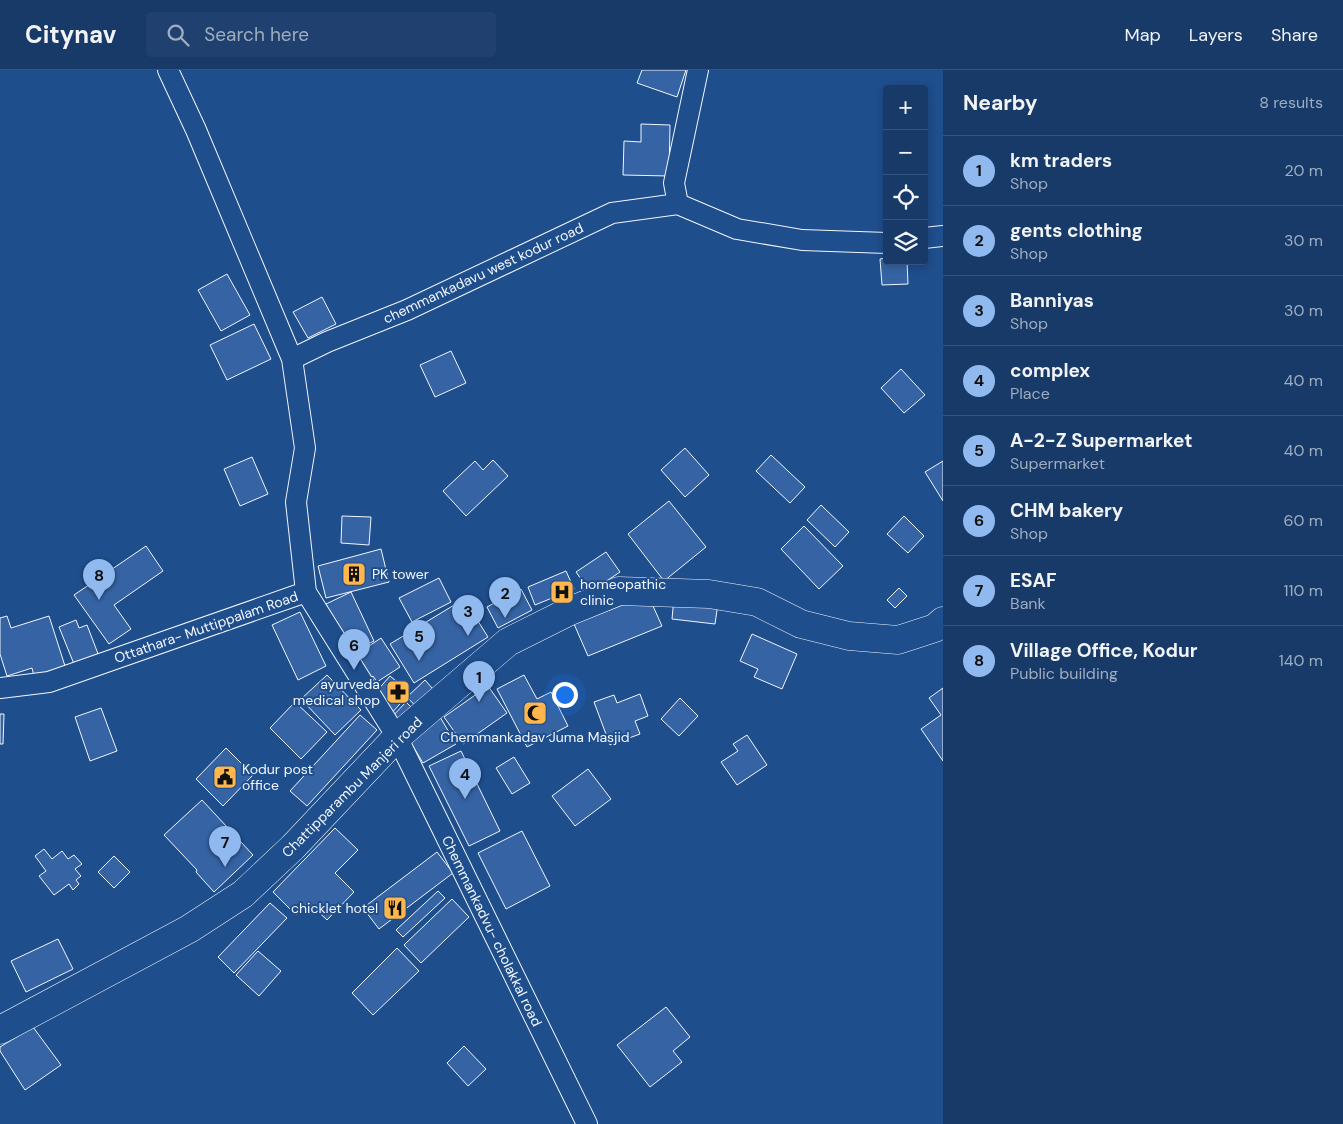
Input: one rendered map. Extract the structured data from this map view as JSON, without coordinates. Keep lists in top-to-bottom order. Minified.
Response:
{"streets":{"main road":["Chattipparambu Manjeri road"],"street":["chemmankadavu west kodur road","Ottathara- Muttippalam Road","Chemmankadvu- cholakkal road"]},"crossings":[["Ottathara- Muttippalam Road","Chattipparambu Manjeri road"],["Ottathara- Muttippalam Road","Chemmankadvu- cholakkal road"],["Chattipparambu Manjeri road","Chemmankadvu- cholakkal road"]],"places":{"building":["PK tower"],"hospital":["homeopathic clinic"],"pharmacy":["ayurveda medical shop"],"mosque":["Chemmankadav Juma Masjid"],"public building":["Kodur post office"],"restaurant":["chicklet hotel"]},"page":{"header":"Citynav","search":"Search here","nav":["Map","Layers","Share"],"heading":["Nearby","8 results"],"map_buttons":["+","−"],"list":[{"mark":"1","name":"km traders","note":"Shop","value":"20 m"},{"mark":"2","name":"gents clothing","note":"Shop","value":"30 m"},{"mark":"3","name":"Banniyas","note":"Shop","value":"30 m"},{"mark":"4","name":"complex","note":"Place","value":"40 m"},{"mark":"5","name":"A-2-Z Supermarket","note":"Supermarket","value":"40 m"},{"mark":"6","name":"CHM bakery","note":"Shop","value":"60 m"},{"mark":"7","name":"ESAF","note":"Bank","value":"110 m"},{"mark":"8","name":"Village Office, Kodur","note":"Public building","value":"140 m"}],"pins":["8","2","3","5","6","1","4","7"]}}
